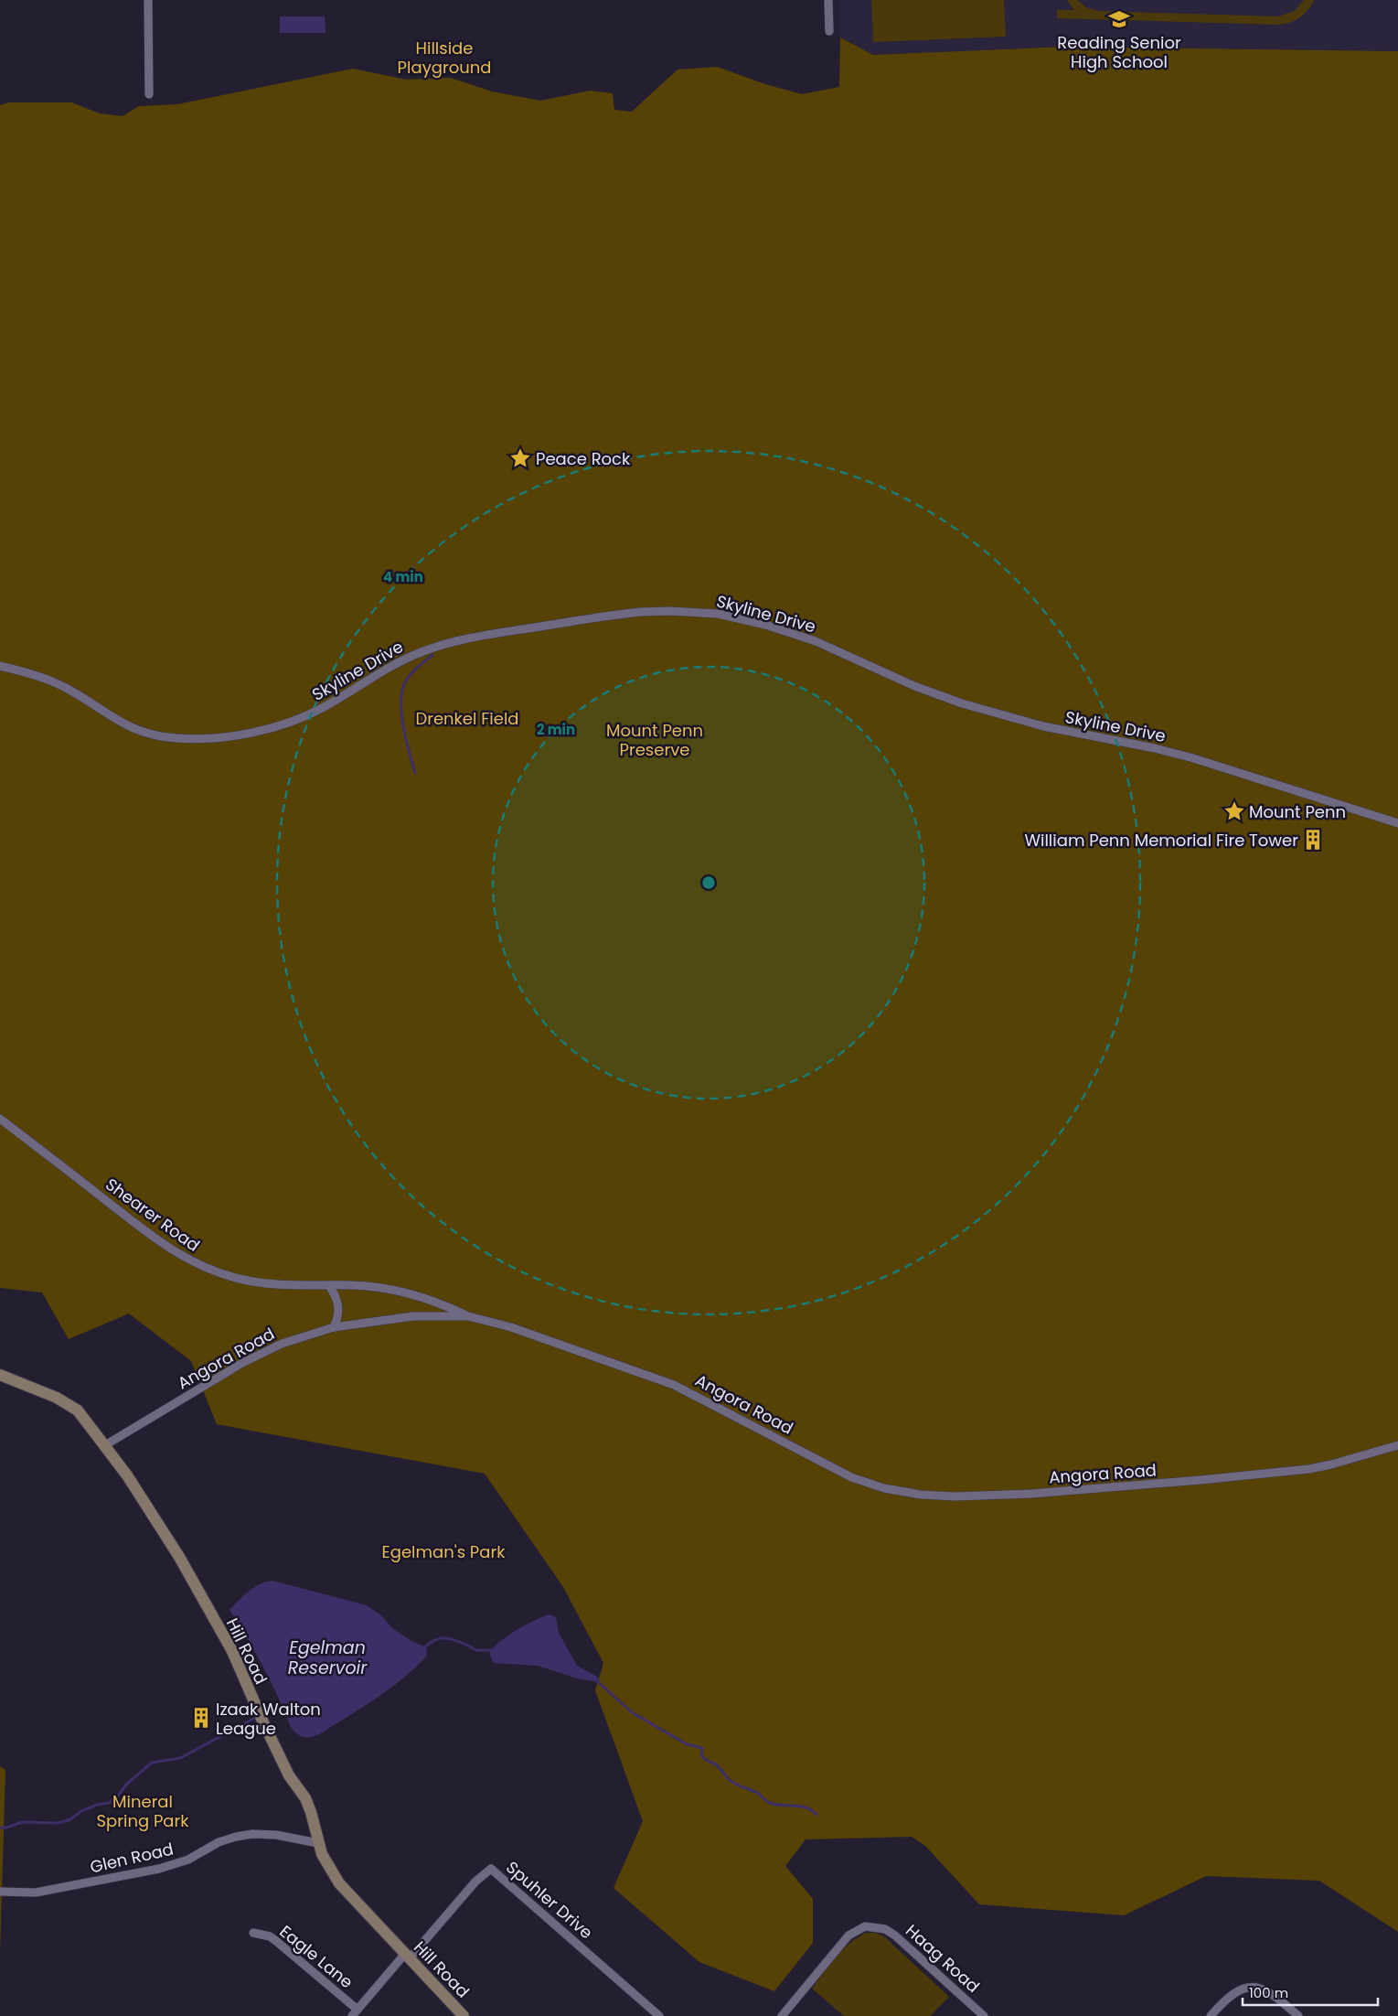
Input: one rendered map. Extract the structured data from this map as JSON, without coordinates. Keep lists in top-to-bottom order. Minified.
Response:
{"streets":{"street":["Skyline Drive","Shearer Road","Angora Road","Hill Road","Glen Road","Spuhler Drive","Eagle Lane","Haag Road"]},"crossings":[["Shearer Road","Angora Road"],["Angora Road","Hill Road"],["Hill Road","Glen Road"],["Hill Road","Spuhler Drive"]],"water":["Egelman Reservoir"],"parks":["Hillside Playground","Drenkel Field","Mount Penn Preserve","Egelman's Park","Mineral Spring Park"],"places":{"school or university":["Reading Senior High School"],"place":["Peace Rock","Mount Penn"],"building":["William Penn Memorial Fire Tower","Izaak Walton League"]},"scale_bar":"100 m","rings":["4 min","2 min"]}
